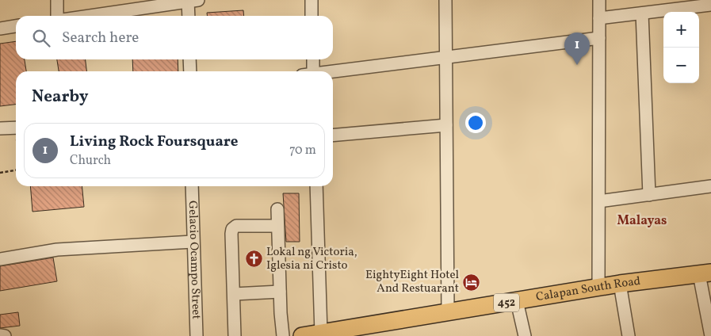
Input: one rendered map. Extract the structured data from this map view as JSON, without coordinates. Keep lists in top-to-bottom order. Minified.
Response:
{"streets":{"highway":["Calapan South Road","452"],"street":["Gelacio Ocampo Street"]},"districts":["Malayas"],"places":{"church":["Lokal ng Victoria, Iglesia ni Cristo"],"hotel":["EightyEight Hotel And Restuarant"]},"page":{"map_buttons":["+","−"],"search":"Search here","pins":"1","heading":"Nearby","list":[{"mark":"1","name":"Living Rock Foursquare","note":"Church","value":"70 m"}]}}
